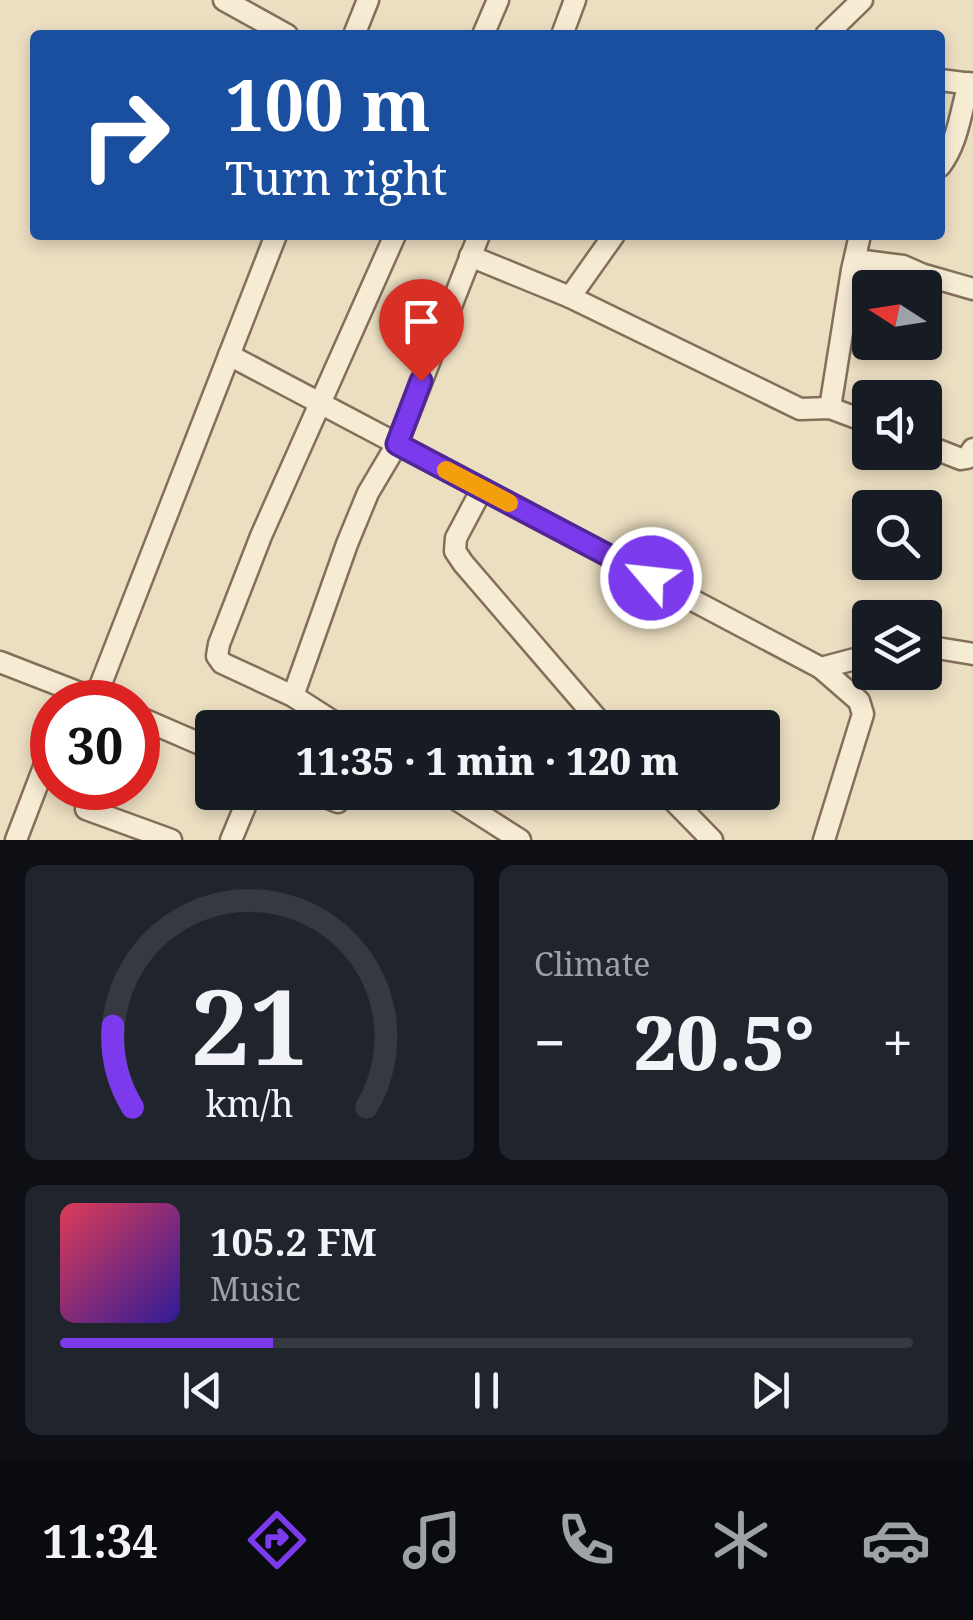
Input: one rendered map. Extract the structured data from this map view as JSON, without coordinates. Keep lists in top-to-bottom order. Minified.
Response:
{"north":"left","page":{"turn":["100 m","Turn right"],"limit":"30","trip":"11:35 · 1 min · 120 m","tile":"Climate","heat":["−","20.5°","+"],"song":["105.2 FM","Music"],"tabs":"11:34","gauge":["21","km/h"]}}
